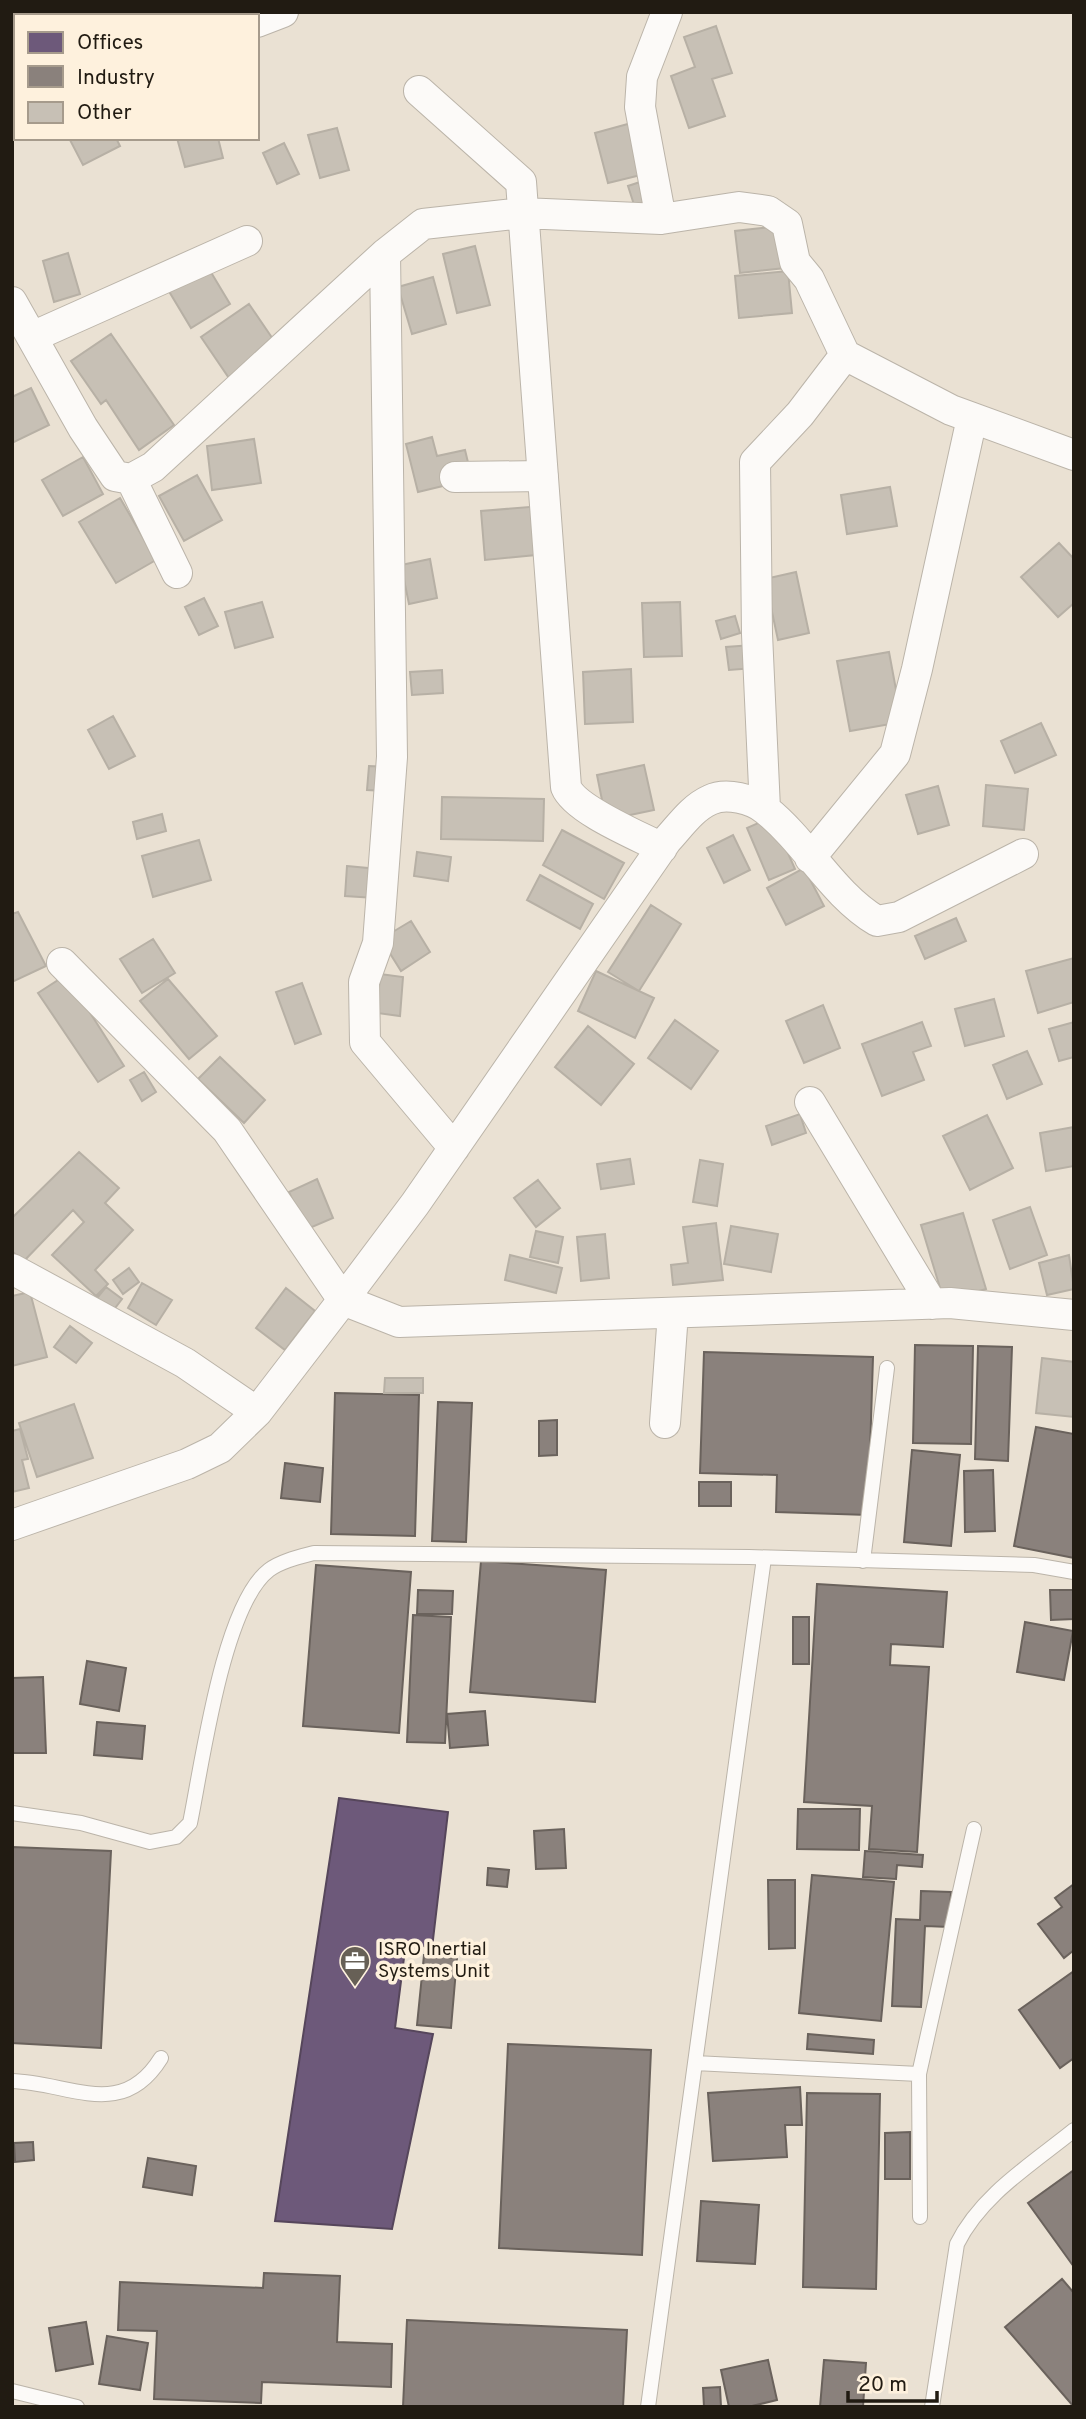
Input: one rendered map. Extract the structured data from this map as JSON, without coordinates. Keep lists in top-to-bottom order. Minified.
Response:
{"places":{"office":["ISRO Inertial Systems Unit"]},"legend":["Offices","Industry","Other"],"scale_bar":"20 m"}
